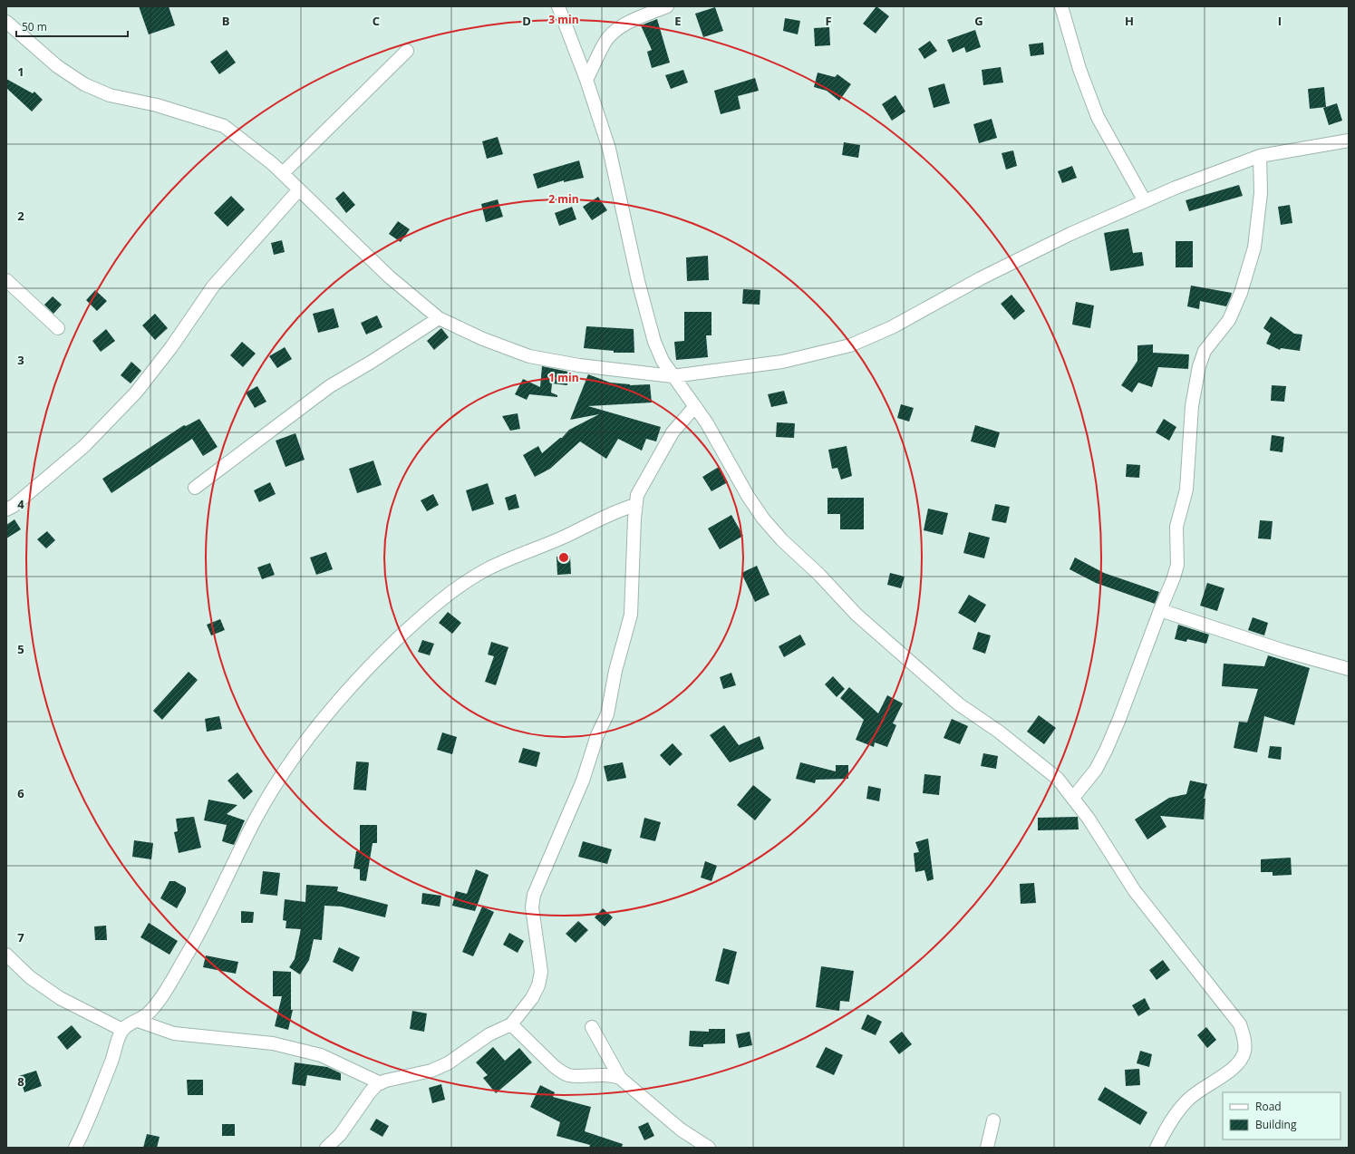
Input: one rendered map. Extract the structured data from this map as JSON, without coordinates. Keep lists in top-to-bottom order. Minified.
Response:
{"legend":["Road","Building"],"scale_bar":"50 m","grid":{"columns":["B","C","D","E","F","G","H","I"],"rows":["1","2","3","4","5","6","7","8"]},"rings":["3 min","2 min","1 min"]}
